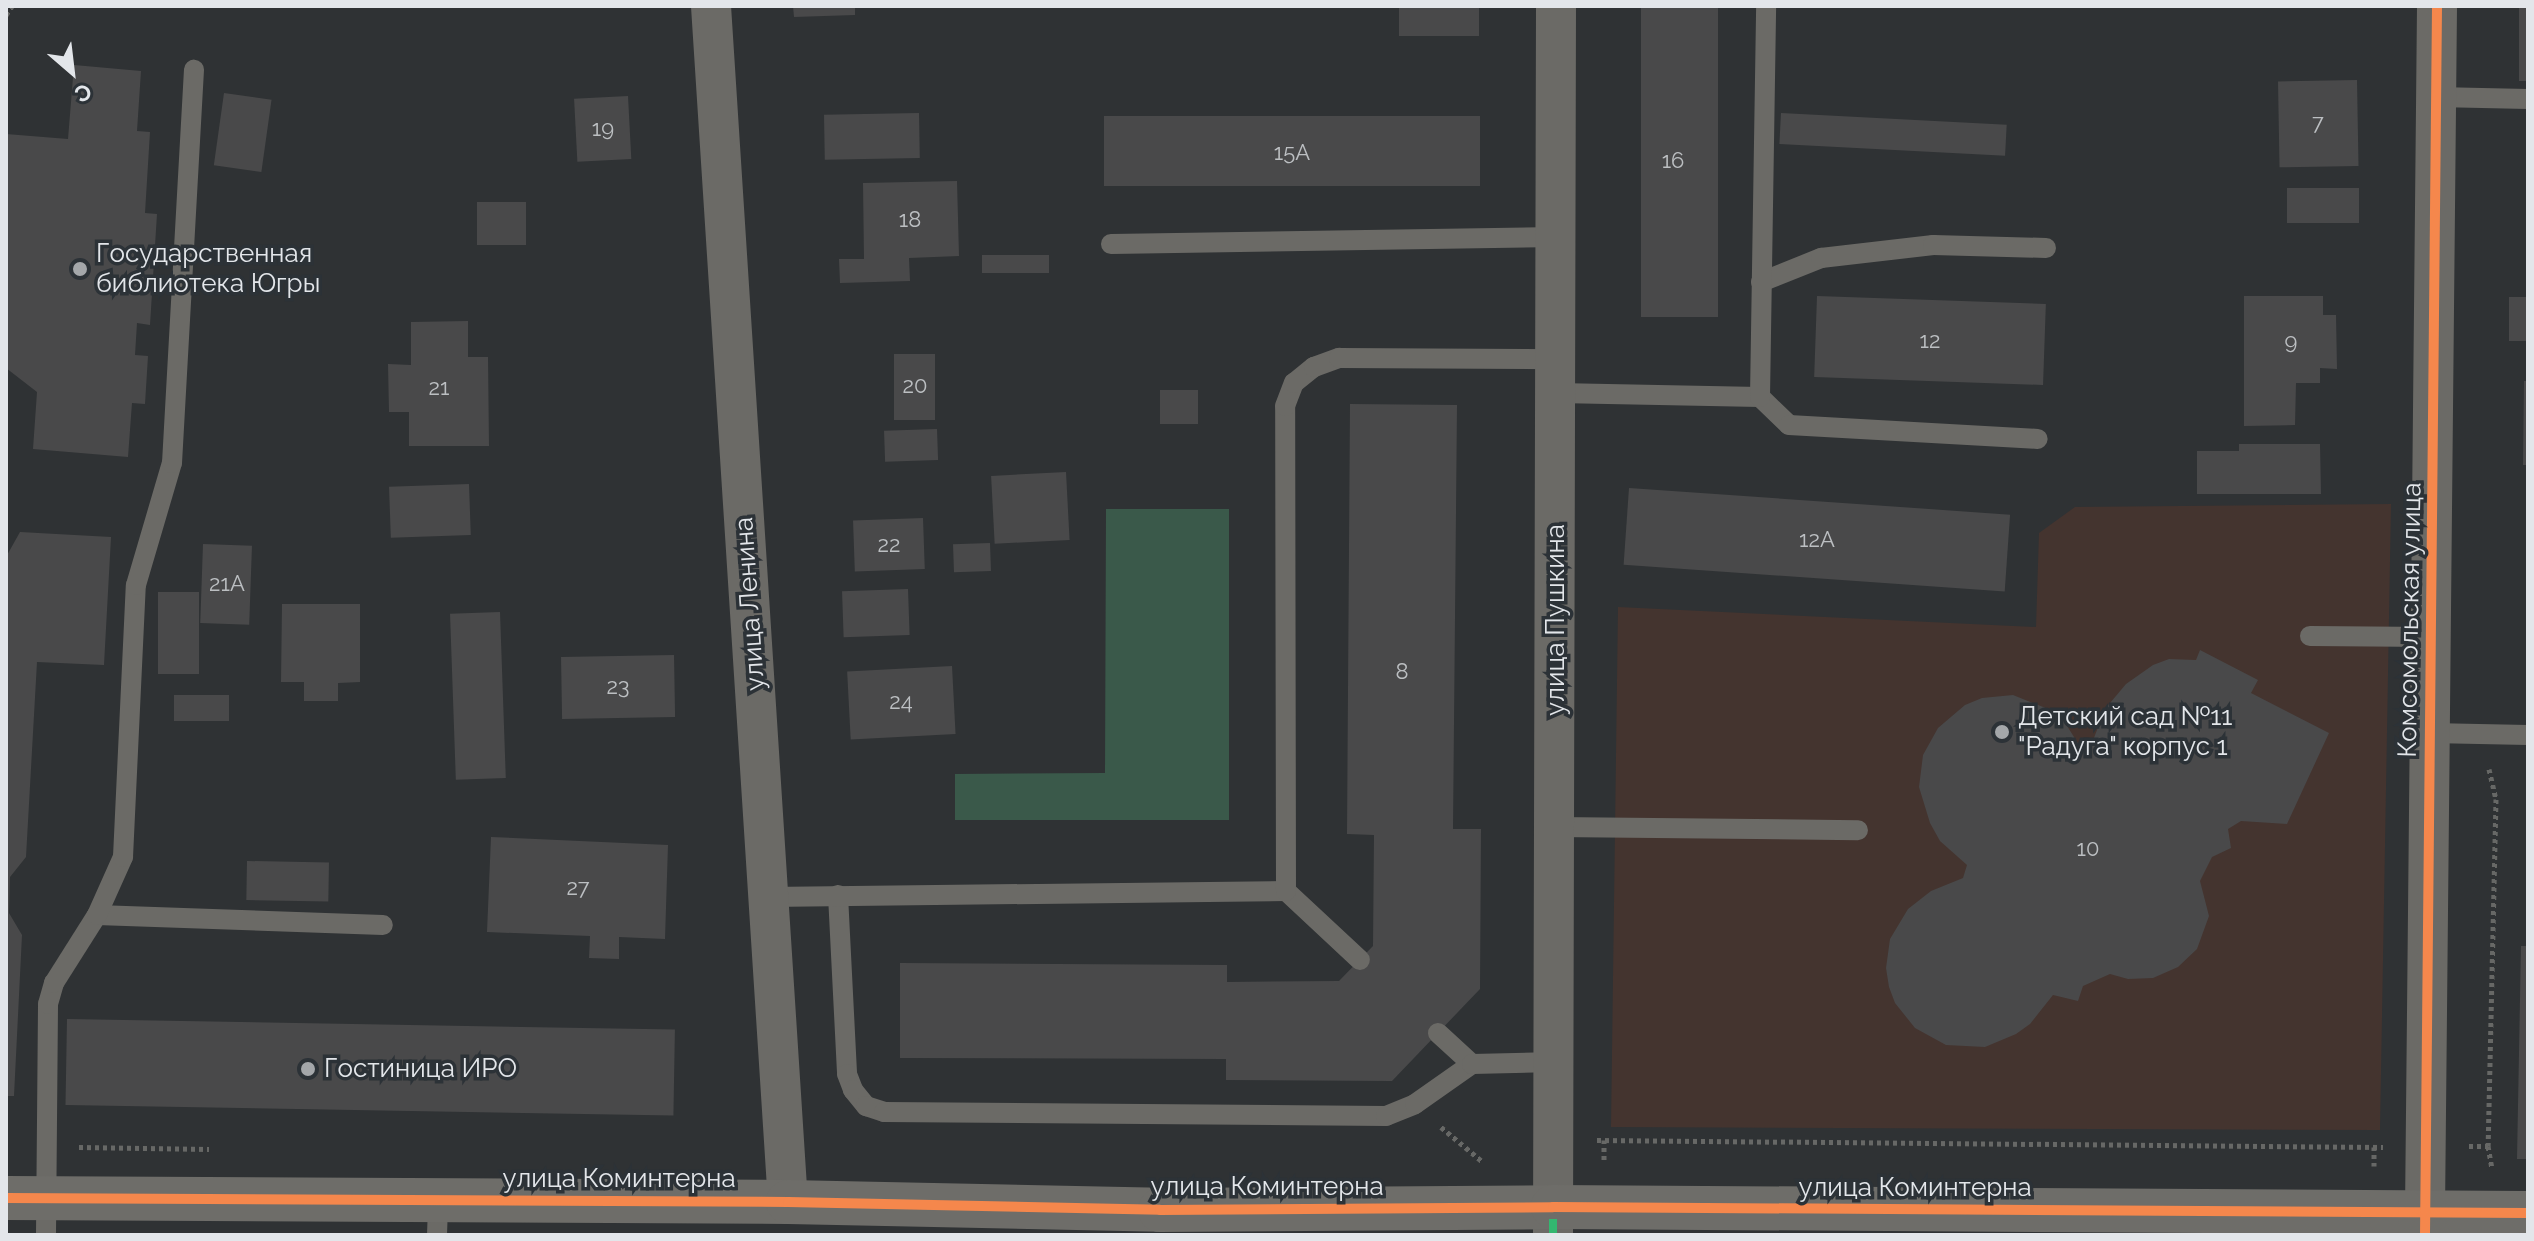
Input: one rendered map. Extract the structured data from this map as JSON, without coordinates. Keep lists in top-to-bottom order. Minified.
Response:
{"streets":{"street":["улица Ленина","улица Пушкина","Комсомольская улица","улица Коминтерна"]},"crossings":[["улица Ленина","улица Коминтерна"],["улица Пушкина","улица Коминтерна"],["Комсомольская улица","улица Коминтерна"]],"places":["Государственная библиотека Югры","Детский сад №11 \"Радуга\" корпус 1","Гостиница ИРО"],"house_numbers":["7","19","15А","16","18","12","9","20","21","12А","22","21А","8","23","24","10","27"],"north":"bottom right"}
